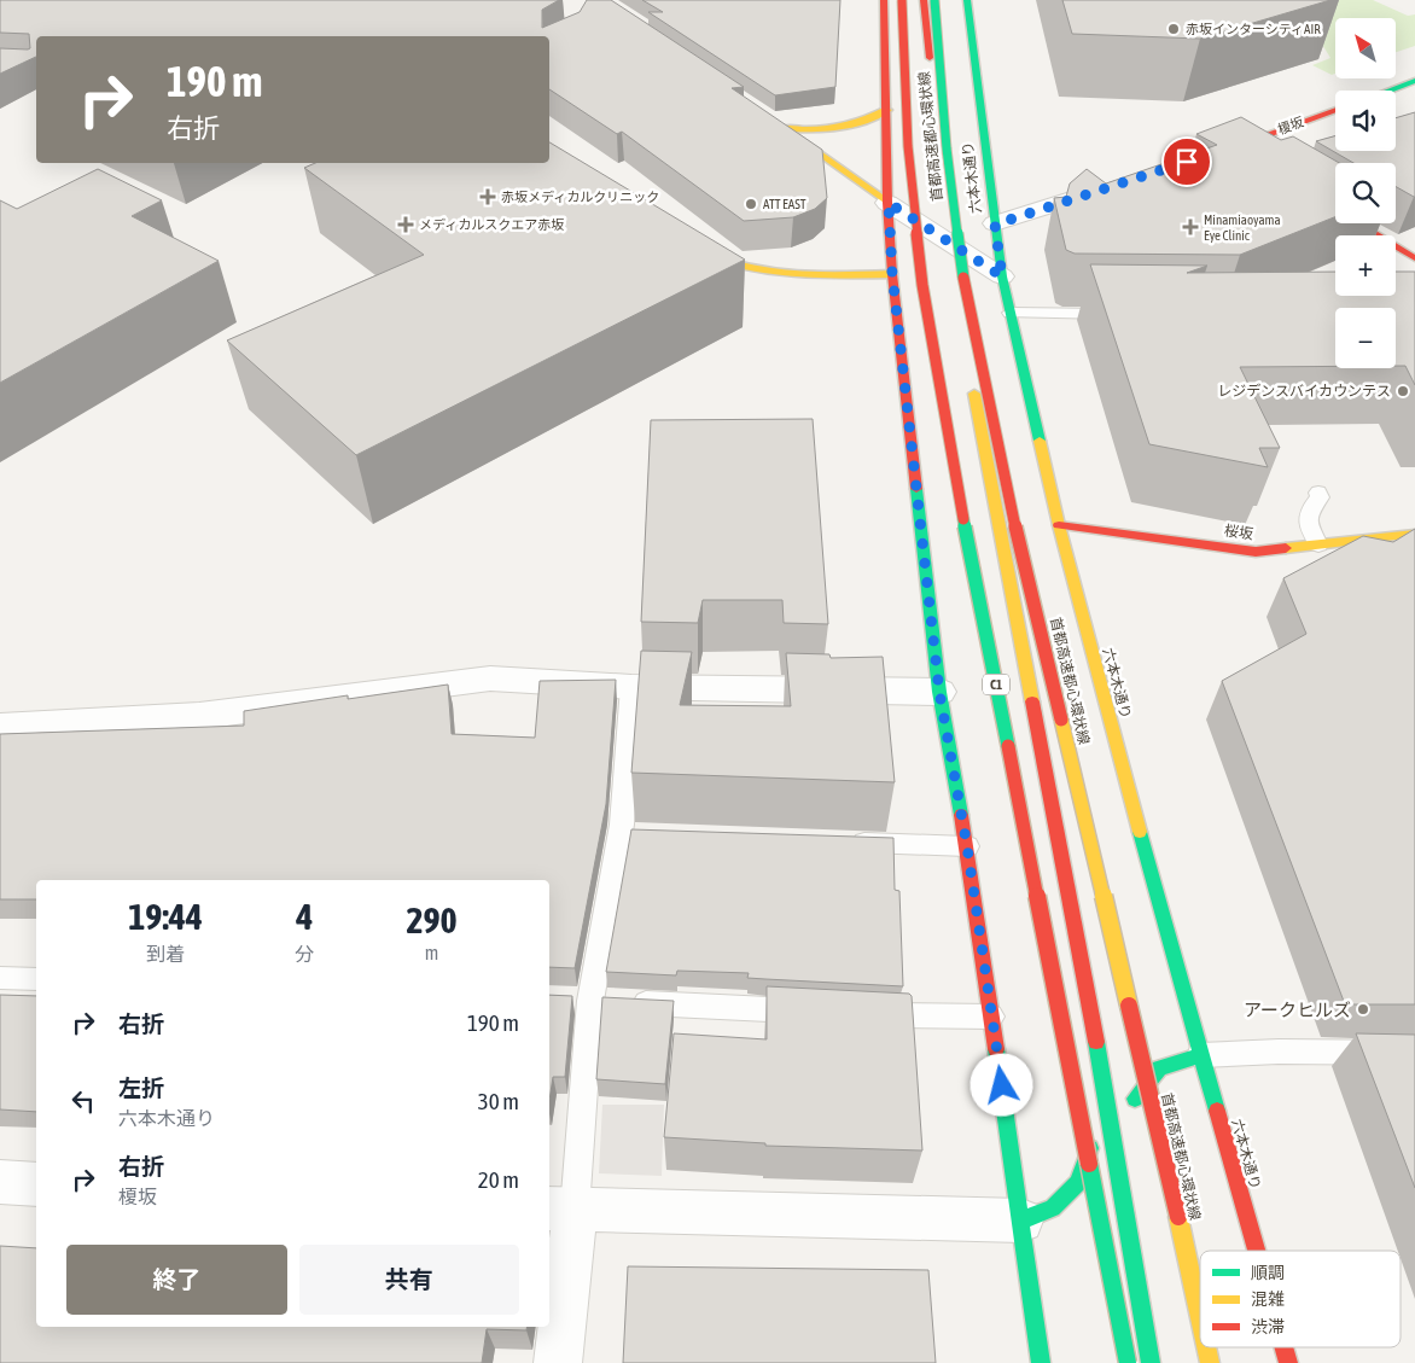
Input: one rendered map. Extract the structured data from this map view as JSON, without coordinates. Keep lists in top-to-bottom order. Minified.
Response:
{"streets":{"main road":["榎坂","首都高速都心環状線","六本木通り","桜坂","C1"]},"crossings":[["六本木通り","桜坂"]],"places":{"other":["赤坂インターシティAIR","ATT EAST","レジデンスバイカウンテス","アークヒルズ"],"health":["赤坂メディカルクリニック","メディカルスクエア赤坂","Minamiaoyama Eye Clinic"]},"legend":["順調","混雑","渋滞"],"north":"top left","page":{"map_buttons":["+","−"],"turn":["190 m","右折"],"eta":["19:44","到着","4","分","290","m"],"list":[{"name":"右折","value":"190 m"},{"name":"左折","note":"六本木通り","value":"30 m"},{"name":"右折","note":"榎坂","value":"20 m"}],"buttons":["終了","共有"]}}
